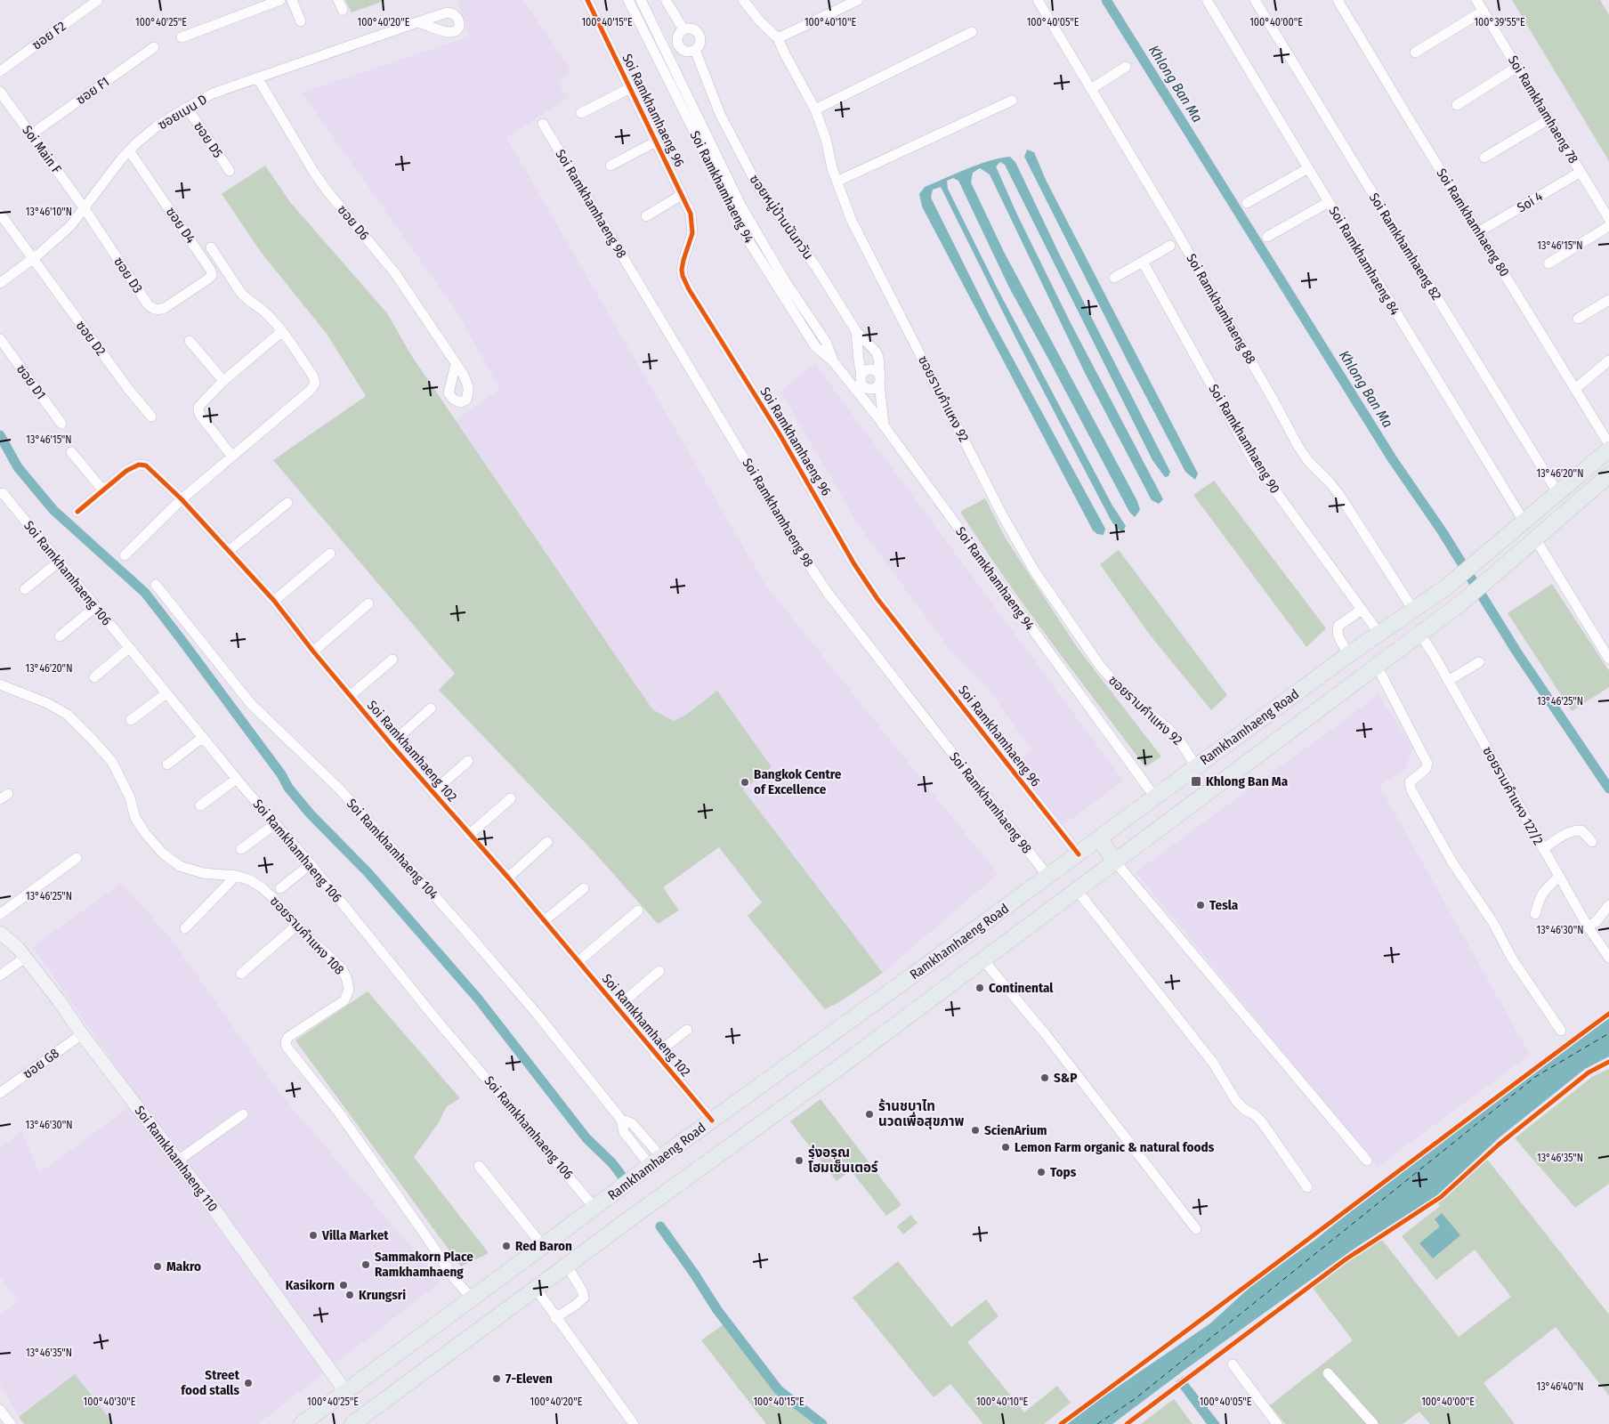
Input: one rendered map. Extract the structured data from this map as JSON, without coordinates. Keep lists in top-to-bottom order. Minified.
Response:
{"streets":{"main road":["Ramkhamhaeng Road"],"street":["ซอย F2","ซอย F1","Soi Ramkhamhaeng 78","Soi Ramkhamhaeng 96","ซอยเมน D","ซอย D5","Soi Main F","Soi Ramkhamhaeng 94","Soi 4","Soi Ramkhamhaeng 98","ซอยหมู่บ้านนันทวัน","ซอย D6","Soi Ramkhamhaeng 80","ซอย D4","Soi Ramkhamhaeng 82","Soi Ramkhamhaeng 84","ซอย D3","Soi Ramkhamhaeng 88","ซอย D2","ซอย D1","ซอยรามคําแหง 92","Soi Ramkhamhaeng 90","Soi Ramkhamhaeng 106","Soi Ramkhamhaeng 102","ซอยรามคำแหง 127/2","Soi Ramkhamhaeng 104","ซอยรามคำแหง 108","ซอย G8","Soi Ramkhamhaeng 110"]},"crossings":[["ซอย F1","Soi Main F"],["Soi Ramkhamhaeng 78","Soi 4"],["Soi Ramkhamhaeng 96","Ramkhamhaeng Road"],["ซอยเมน D","ซอย D5"],["ซอยเมน D","Soi Main F"],["ซอยเมน D","ซอย D6"],["ซอยเมน D","ซอย D4"],["ซอยเมน D","ซอย D3"],["ซอยเมน D","ซอย D2"],["Soi Main F","ซอย D3"],["Soi Ramkhamhaeng 94","ซอยหมู่บ้านนันทวัน"],["Soi Ramkhamhaeng 94","Ramkhamhaeng Road"],["Soi 4","Soi Ramkhamhaeng 80"],["Soi Ramkhamhaeng 98","Ramkhamhaeng Road"],["ซอย D4","ซอย D3"],["Soi Ramkhamhaeng 82","Ramkhamhaeng Road"],["Soi Ramkhamhaeng 84","Ramkhamhaeng Road"],["Soi Ramkhamhaeng 88","Ramkhamhaeng Road"],["ซอยรามคําแหง 92","Ramkhamhaeng Road"],["Soi Ramkhamhaeng 90","Ramkhamhaeng Road"],["Soi Ramkhamhaeng 106","Ramkhamhaeng Road"],["Ramkhamhaeng Road","Soi Ramkhamhaeng 102"],["Ramkhamhaeng Road","ซอยรามคำแหง 127/2"],["Ramkhamhaeng Road","Soi Ramkhamhaeng 104"],["Ramkhamhaeng Road","ซอยรามคำแหง 108"],["Ramkhamhaeng Road","Soi Ramkhamhaeng 110"],["ซอย G8","Soi Ramkhamhaeng 110"]],"water":["Khlong Ban Ma"],"places":{"transit":["Khlong Ban Ma"],"other":["Bangkok Centre of Excellence","Tesla","Continental","S&P","ร้านชบาไท นวดเพื่อสุขภาพ","ScienArium","Lemon Farm organic & natural foods","รุ่งอรุณ โฮมเซ็นเตอร์","Tops","Villa Market","Red Baron","Sammakorn Place Ramkhamhaeng","Makro","Kasikorn","Krungsri","7-Eleven","Street food stalls"]},"coordinates":["100°40'25\"E","100°40'20\"E","100°40'15\"E","100°40'10\"E","100°40'05\"E","100°40'00\"E","100°39'55\"E","13°46'10\"N","13°46'15\"N","13°46'20\"N","13°46'25\"N","13°46'30\"N","13°46'35\"N","13°46'40\"N","100°40'30\"E"]}
